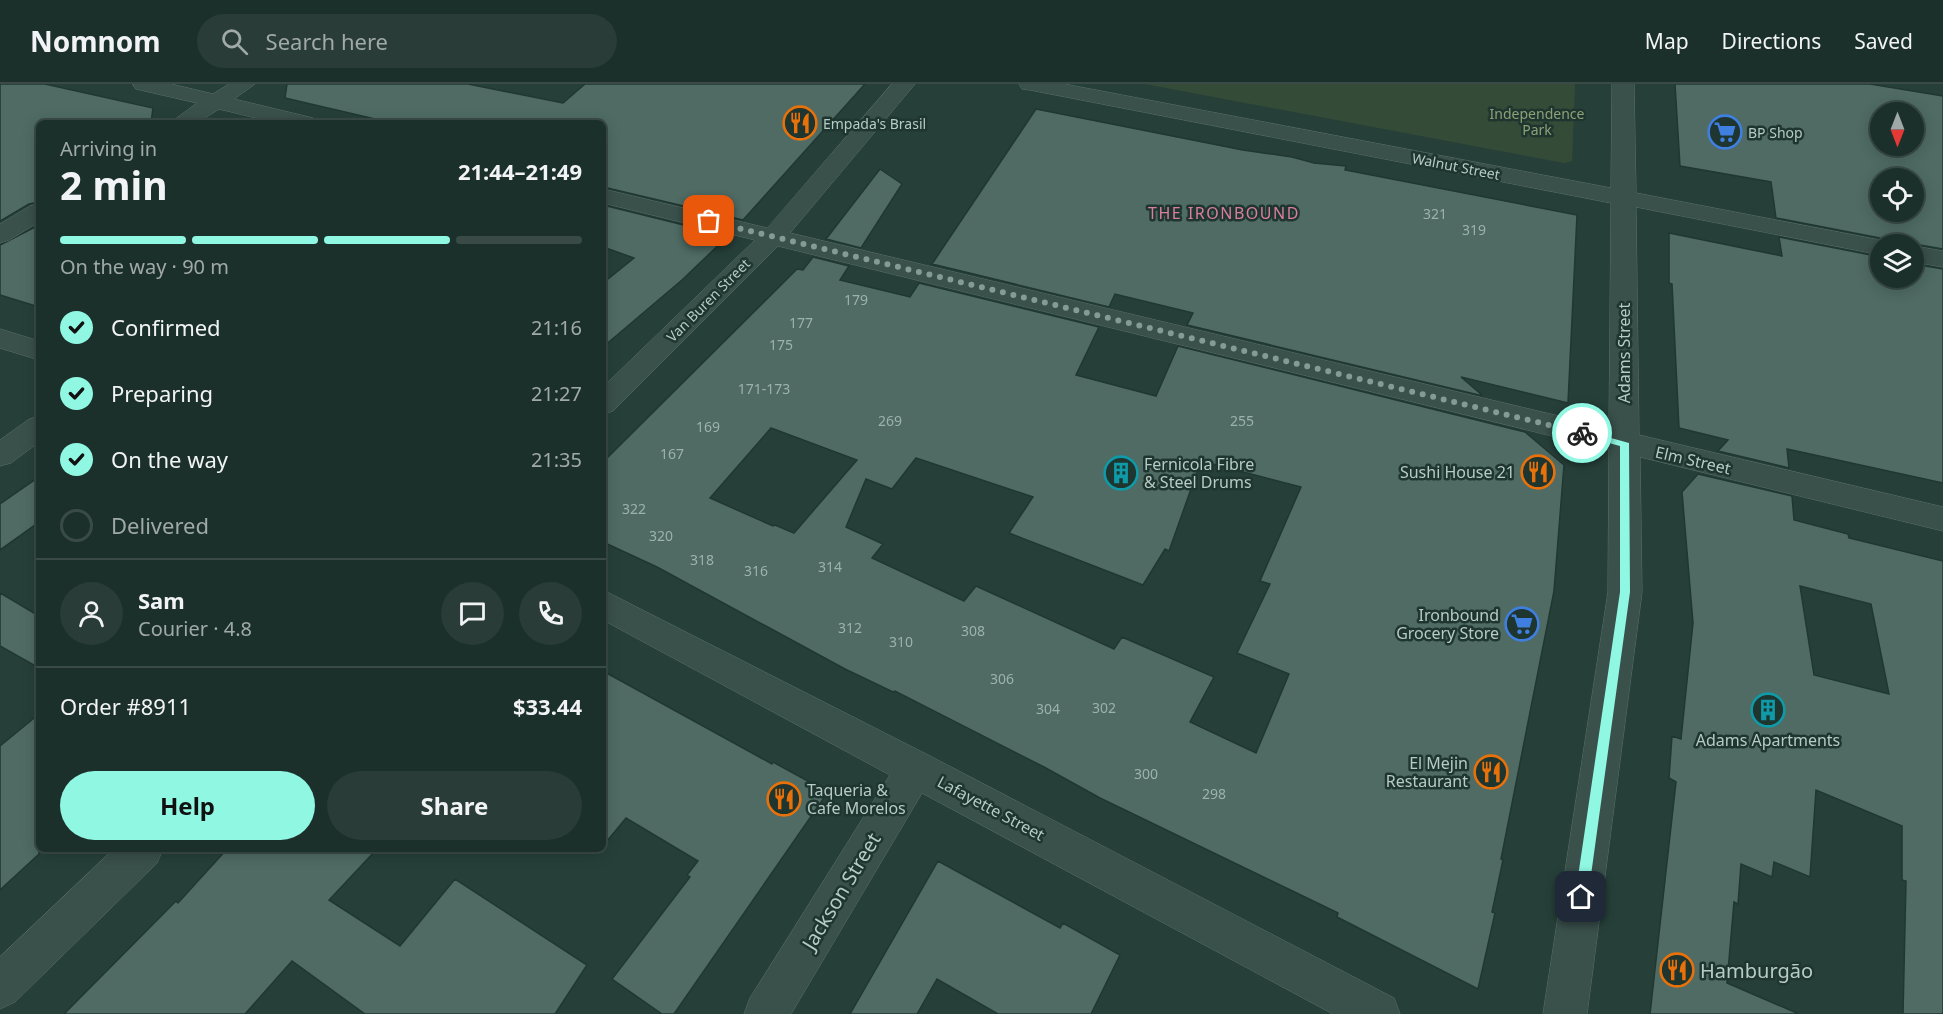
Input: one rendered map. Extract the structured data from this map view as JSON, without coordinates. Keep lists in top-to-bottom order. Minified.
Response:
{"streets":{"street":["Walnut Street","Van Buren Street","Adams Street","Elm Street","Lafayette Street","Jackson Street"]},"crossings":[["Walnut Street","Adams Street"],["Van Buren Street","Elm Street"],["Adams Street","Elm Street"],["Lafayette Street","Jackson Street"]],"districts":["THE IRONBOUND"],"parks":["Independence Park"],"places":{"restaurant":["Empada's Brasil","Sushi House 21","El Mejin Restaurant","Taqueria & Cafe Morelos","Hamburgão"],"supermarket":["BP Shop","Ironbound Grocery Store"],"building":["Fernicola Fibre & Steel Drums","Adams Apartments"]},"house_numbers":["321","319","179","177","175","171-173","269","255","169","167","322","320","318","314","316","312","308","310","306","302","304","300","298"],"north":"bottom","page":{"header":"Nomnom","search":"Search here","nav":["Map","Directions","Saved"],"heading":["2 min","Arriving in","21:44–21:49"],"panel":["Sam","Courier · 4.8","Order #8911","$33.44"],"bar":"On the way · 90 m","list":[["Confirmed","21:16"],["Preparing","21:27"],["On the way","21:35"],"Delivered"],"buttons":["Help","Share"]}}
